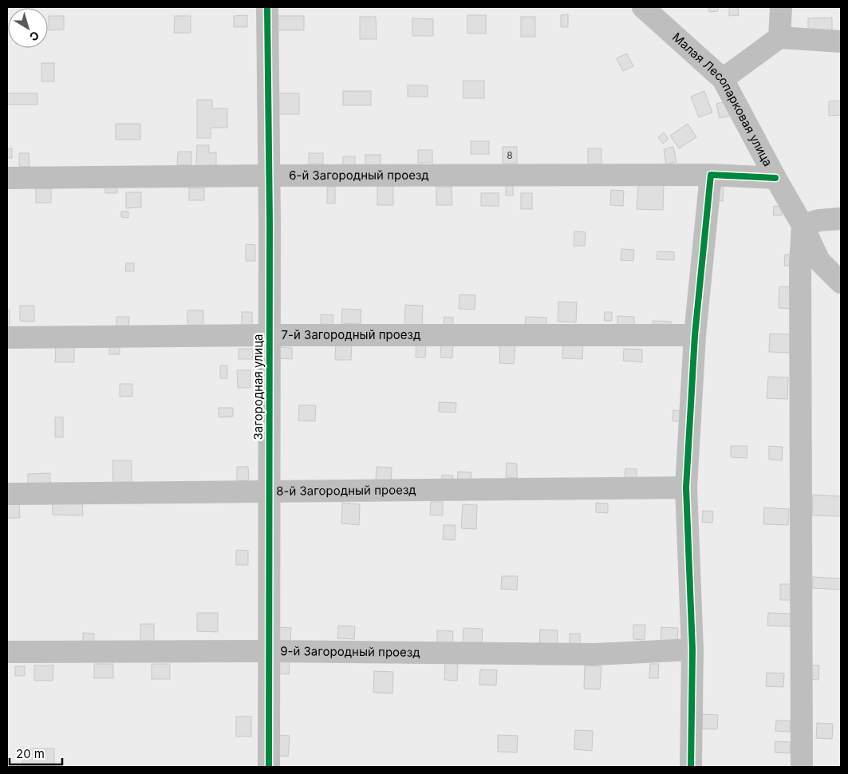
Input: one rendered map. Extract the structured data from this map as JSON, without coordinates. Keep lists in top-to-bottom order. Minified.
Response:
{"streets":{"street":["Малая Лесопарковая улица","6-й Загородный проезд","7-й Загородный проезд","Загородная улица","8-й Загородный проезд","9-й Загородный проезд"]},"crossings":[["Малая Лесопарковая улица","6-й Загородный проезд"],["6-й Загородный проезд","Загородная улица"],["7-й Загородный проезд","Загородная улица"],["Загородная улица","8-й Загородный проезд"],["Загородная улица","9-й Загородный проезд"]],"house_numbers":["8"],"scale_bar":"20 m","north":"bottom right"}
